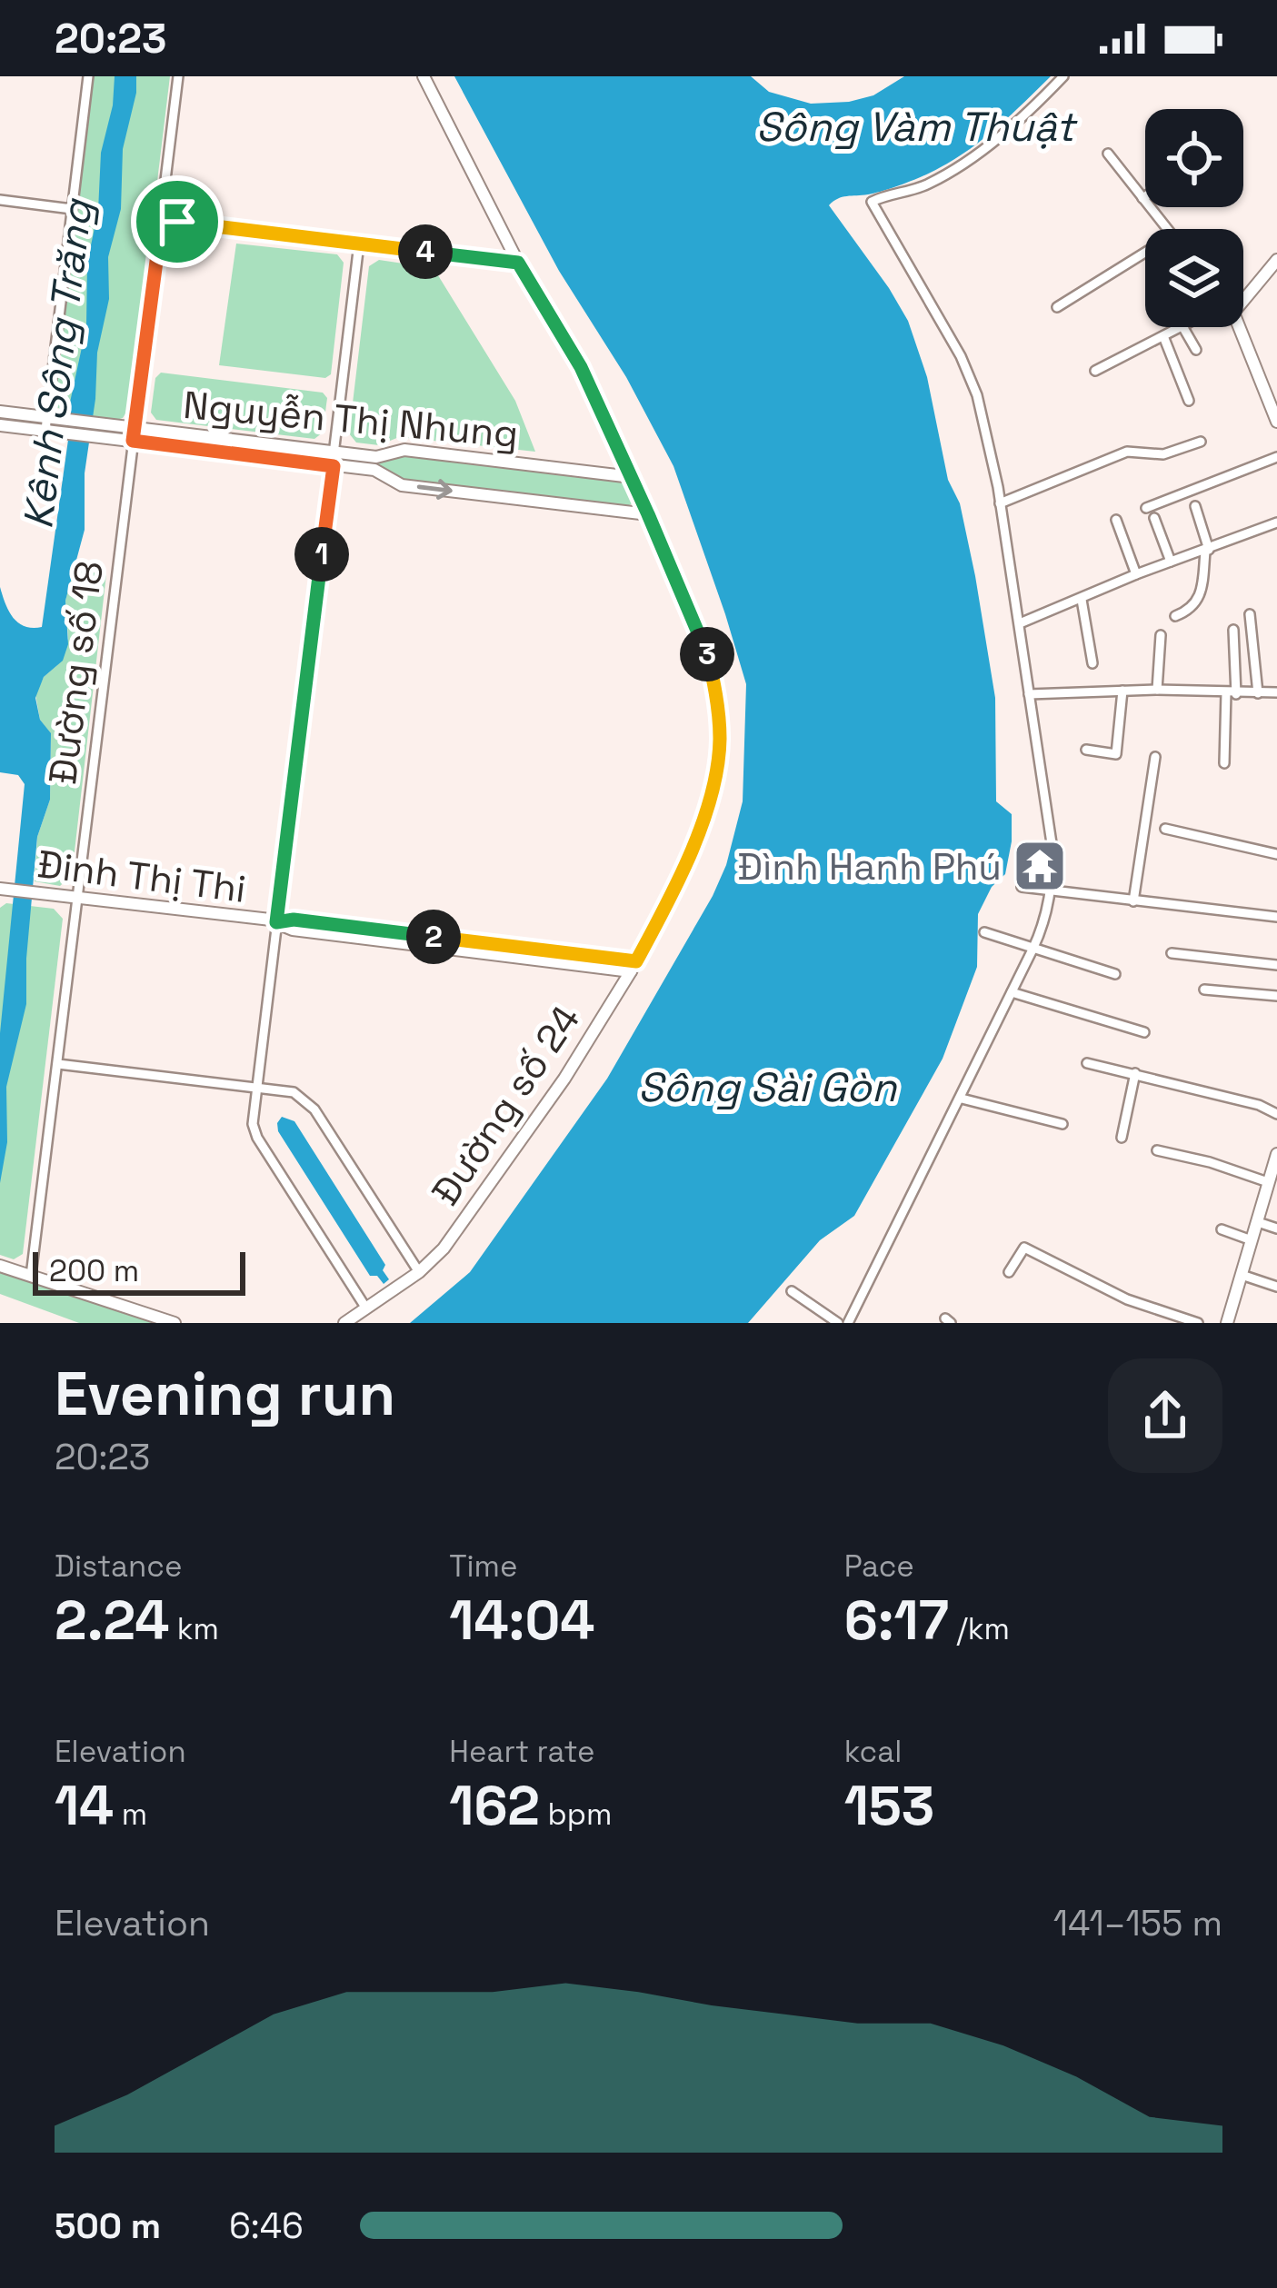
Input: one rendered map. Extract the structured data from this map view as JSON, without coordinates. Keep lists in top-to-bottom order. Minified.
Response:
{"streets":{"street":["Nguyễn Thị Nhung","Đường số 18","Đinh Thị Thi","Đường số 24"]},"crossings":[["Nguyễn Thị Nhung","Đường số 18"],["Nguyễn Thị Nhung","Đường số 24"],["Đường số 18","Đinh Thị Thi"],["Đinh Thị Thi","Đường số 24"]],"water":["Sông Vàm Thuật","Kênh Sông Trăng","Sông Sài Gòn"],"places":{"temple":["Đình Hanh Phú"]},"scale_bar":"200 m","page":{"status":"20:23","pins":["4","1","3","2"],"scale":"200 m","heading":["Evening run","20:23"],"stats":[["Distance","2.24 km"],["Time","14:04"],["Pace","6:17 /km"],["Elevation","14 m"],["Heart rate","162 bpm"],["kcal","153"]],"chart":["Elevation","141–155 m"],"list":[{"name":"500 m","note":"6:46"}]}}
